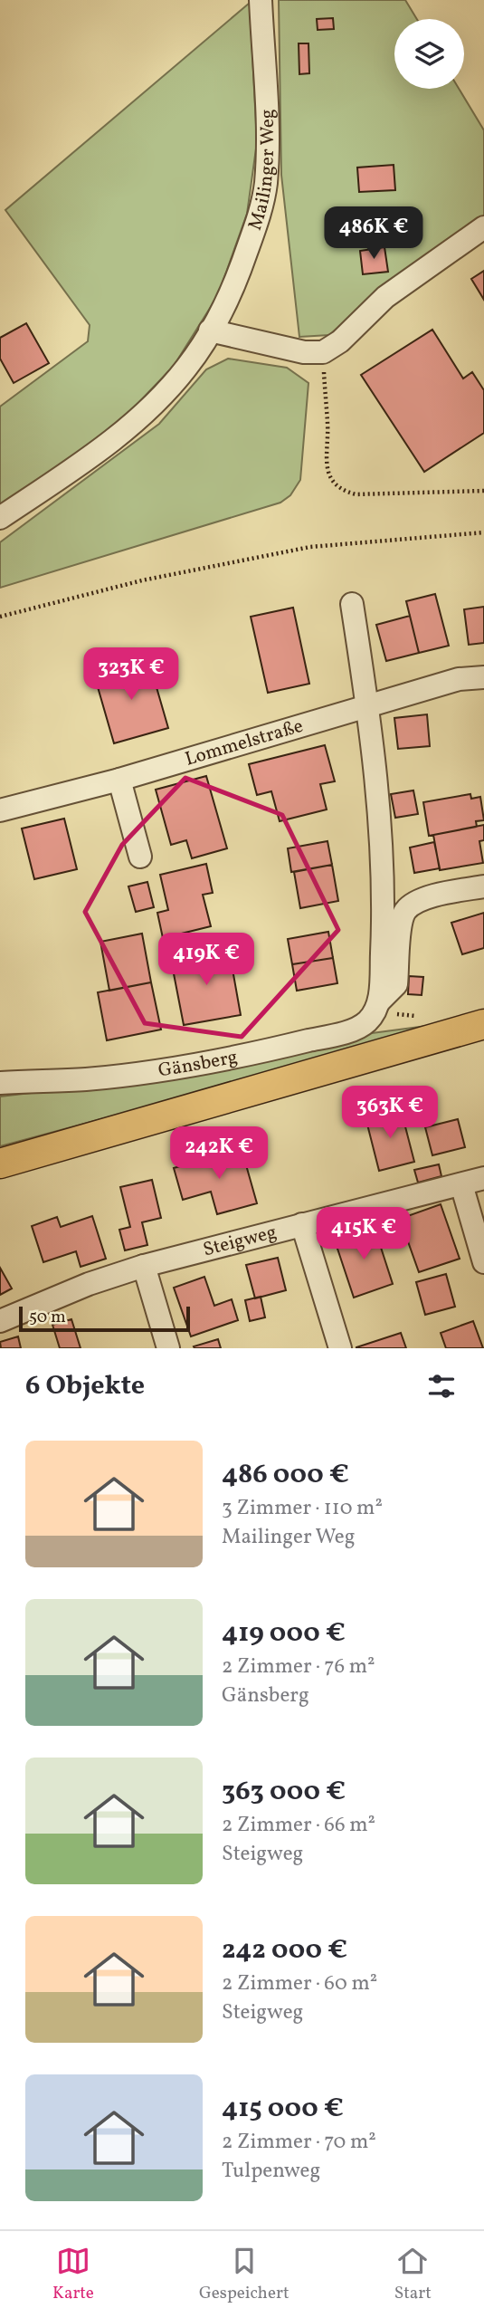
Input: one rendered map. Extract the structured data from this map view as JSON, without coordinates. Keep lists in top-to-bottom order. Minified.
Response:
{"streets":{"street":["Mailinger Weg","Lommelstraße","Gänsberg","Steigweg"]},"scale_bar":"50 m","page":{"price":["486K €","323K €","419K €","363K €","242K €","415K €"],"scale":"50 m","heading":"6 Objekte","list":[{"name":"486 000 €","note":"3 Zimmer · 110 m² · Mailinger Weg"},{"name":"419 000 €","note":"2 Zimmer · 76 m² · Gänsberg"},{"name":"363 000 €","note":"2 Zimmer · 66 m² · Steigweg"},{"name":"242 000 €","note":"2 Zimmer · 60 m² · Steigweg"},{"name":"415 000 €","note":"2 Zimmer · 70 m² · Tulpenweg"}],"tabs":["Karte","Gespeichert","Start"]}}
